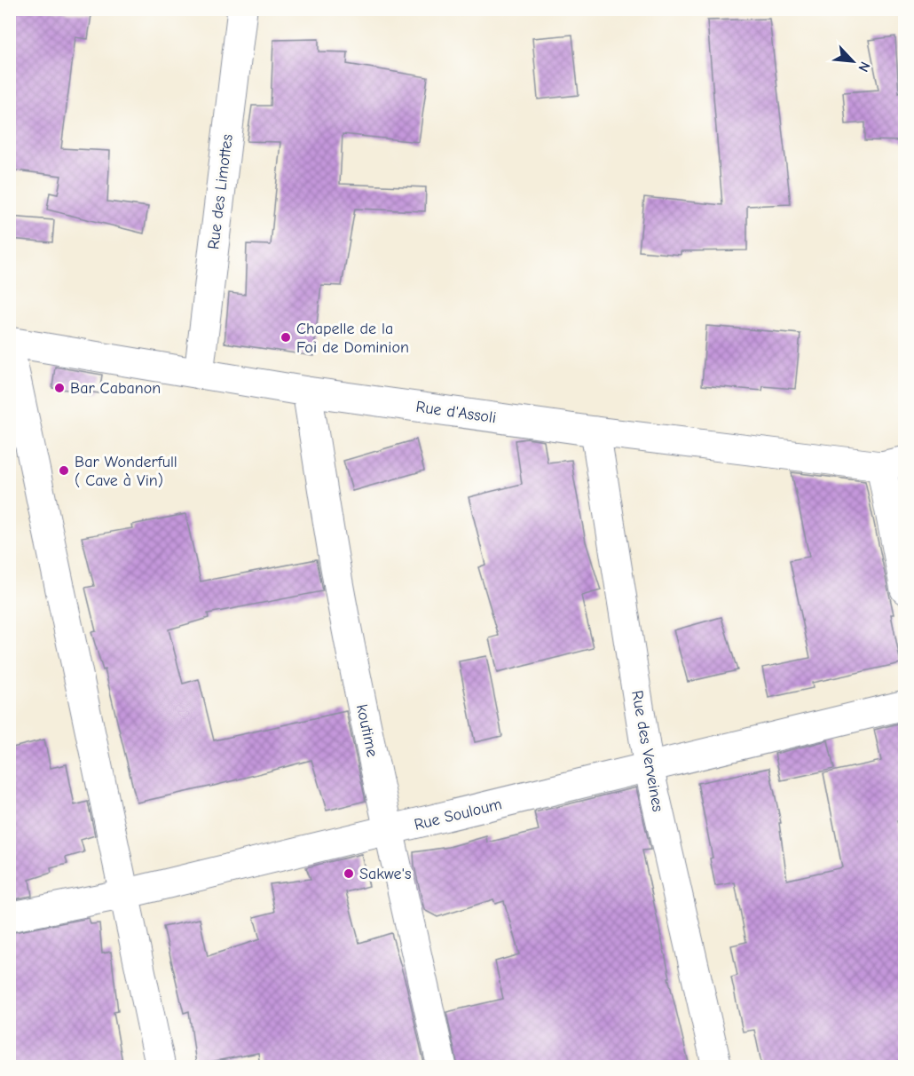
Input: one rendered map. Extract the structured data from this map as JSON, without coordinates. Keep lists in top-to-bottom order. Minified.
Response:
{"streets":{"street":["Rue des Limottes","Rue d'Assoli","koutime","Rue des Verveines","Rue Souloum"]},"crossings":[["Rue des Limottes","Rue d'Assoli"],["Rue d'Assoli","koutime"],["Rue d'Assoli","Rue des Verveines"],["koutime","Rue Souloum"],["Rue des Verveines","Rue Souloum"]],"places":["Chapelle de la Foi de Dominion","Bar Cabanon","Bar Wonderfull ( Cave à Vin)","Sakwe's"],"north":"bottom right"}
